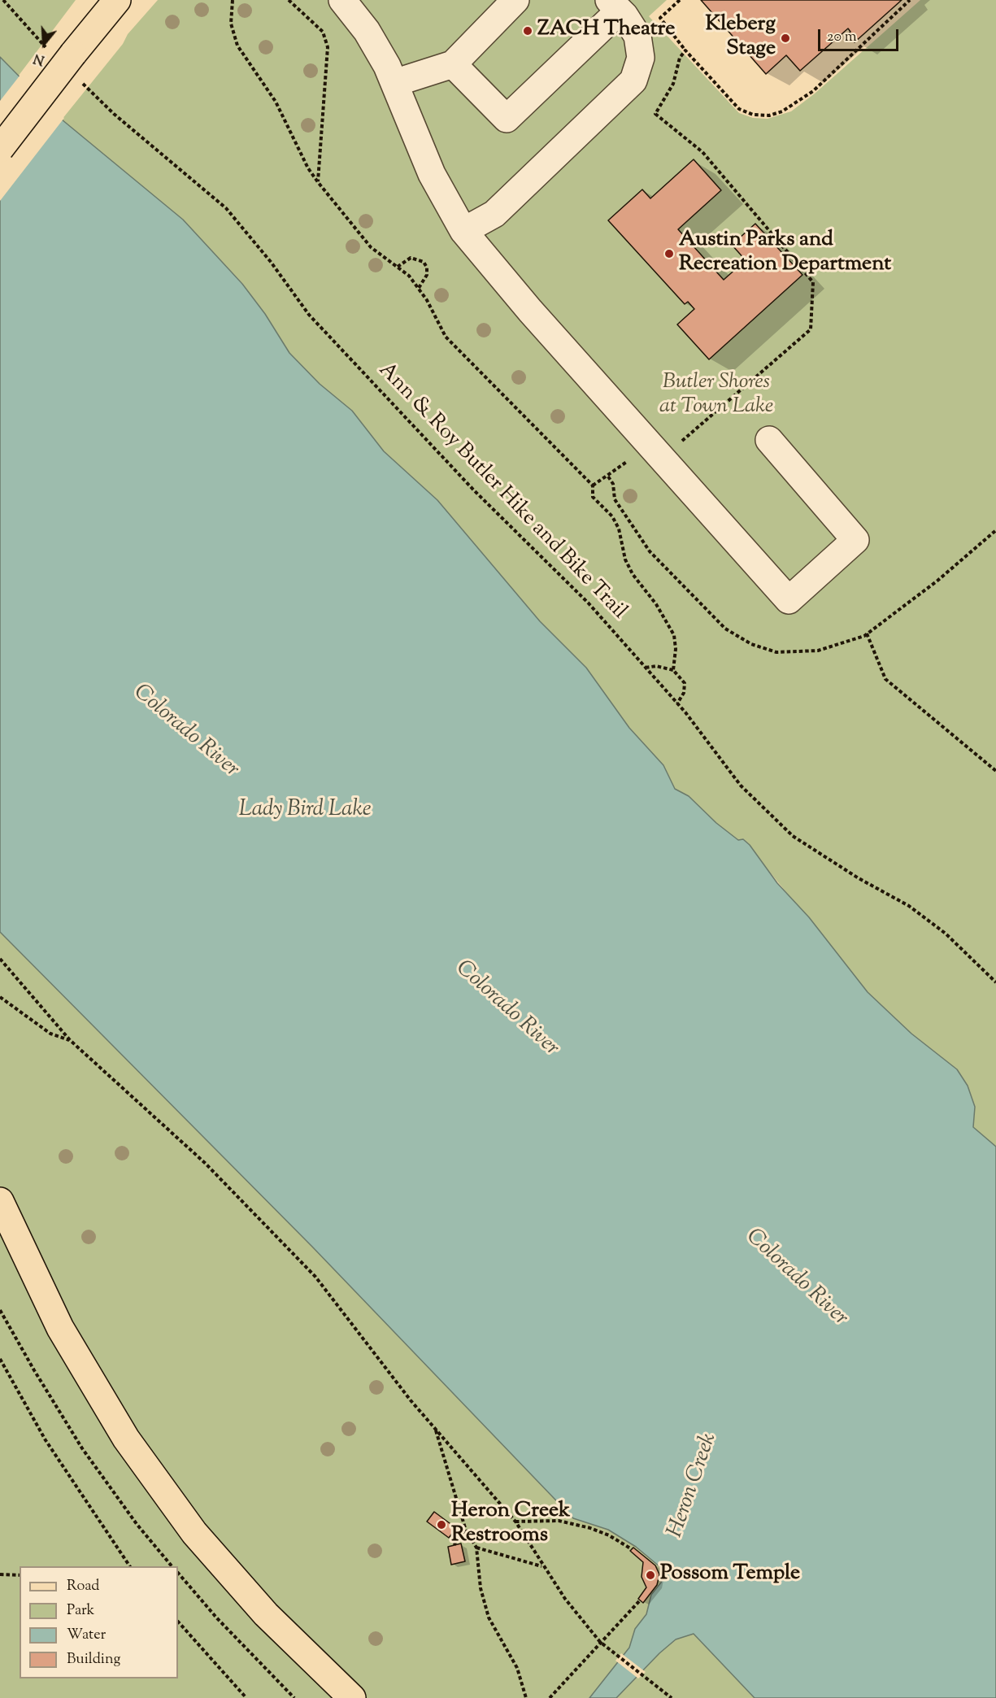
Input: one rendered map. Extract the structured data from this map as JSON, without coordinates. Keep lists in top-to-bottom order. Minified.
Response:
{"streets":{"path":["Ann & Roy Butler Hike and Bike Trail"]},"water":["Colorado River","Lady Bird Lake","Heron Creek"],"parks":["Butler Shores at Town Lake"],"places":["ZACH Theatre","Kleberg Stage","Austin Parks and Recreation Department","Heron Creek Restrooms","Possom Temple"],"legend":["Road","Park","Water","Building"],"scale_bar":"20 m","north":"bottom"}
